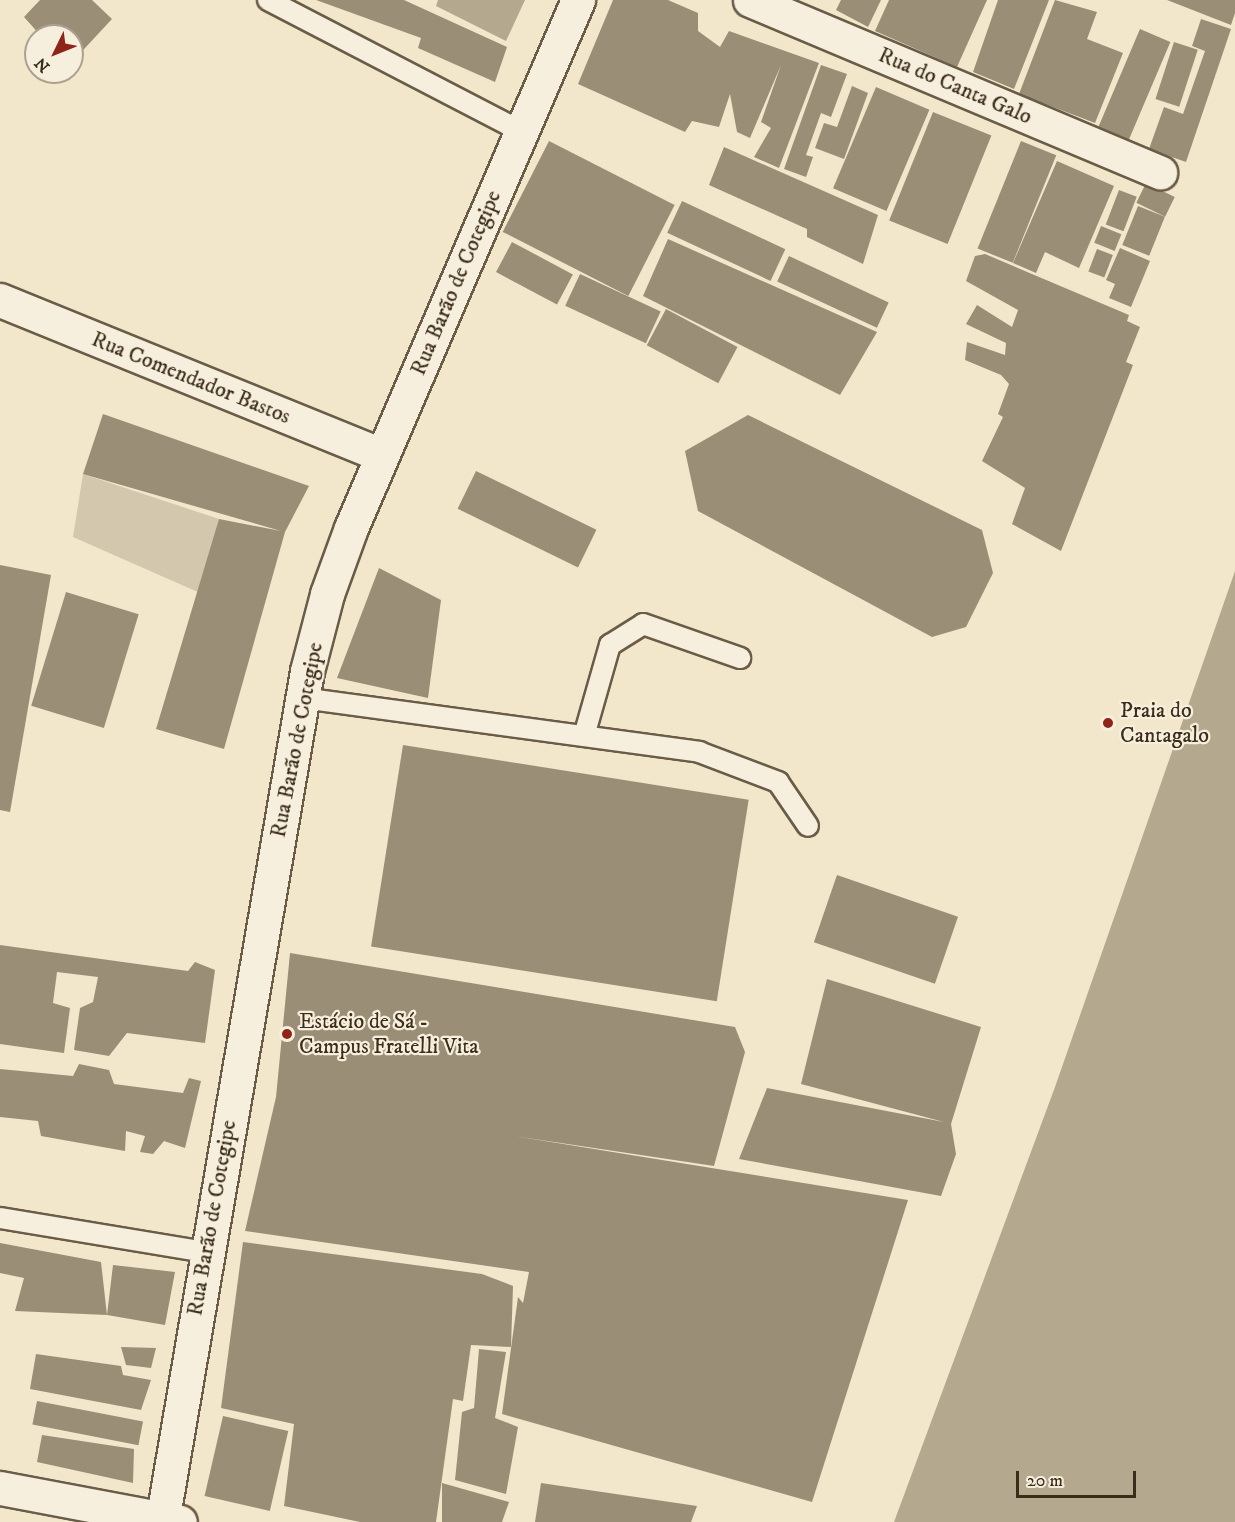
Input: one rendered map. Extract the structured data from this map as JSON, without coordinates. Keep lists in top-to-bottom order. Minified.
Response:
{"streets":{"street":["Rua do Canta Galo","Rua Barão de Cotegipe","Rua Comendador Bastos"]},"crossings":[["Rua Barão de Cotegipe","Rua Comendador Bastos"]],"places":["Praia do Cantagalo","Estácio de Sá - Campus Fratelli Vita"],"scale_bar":"20 m","north":"bottom left"}
